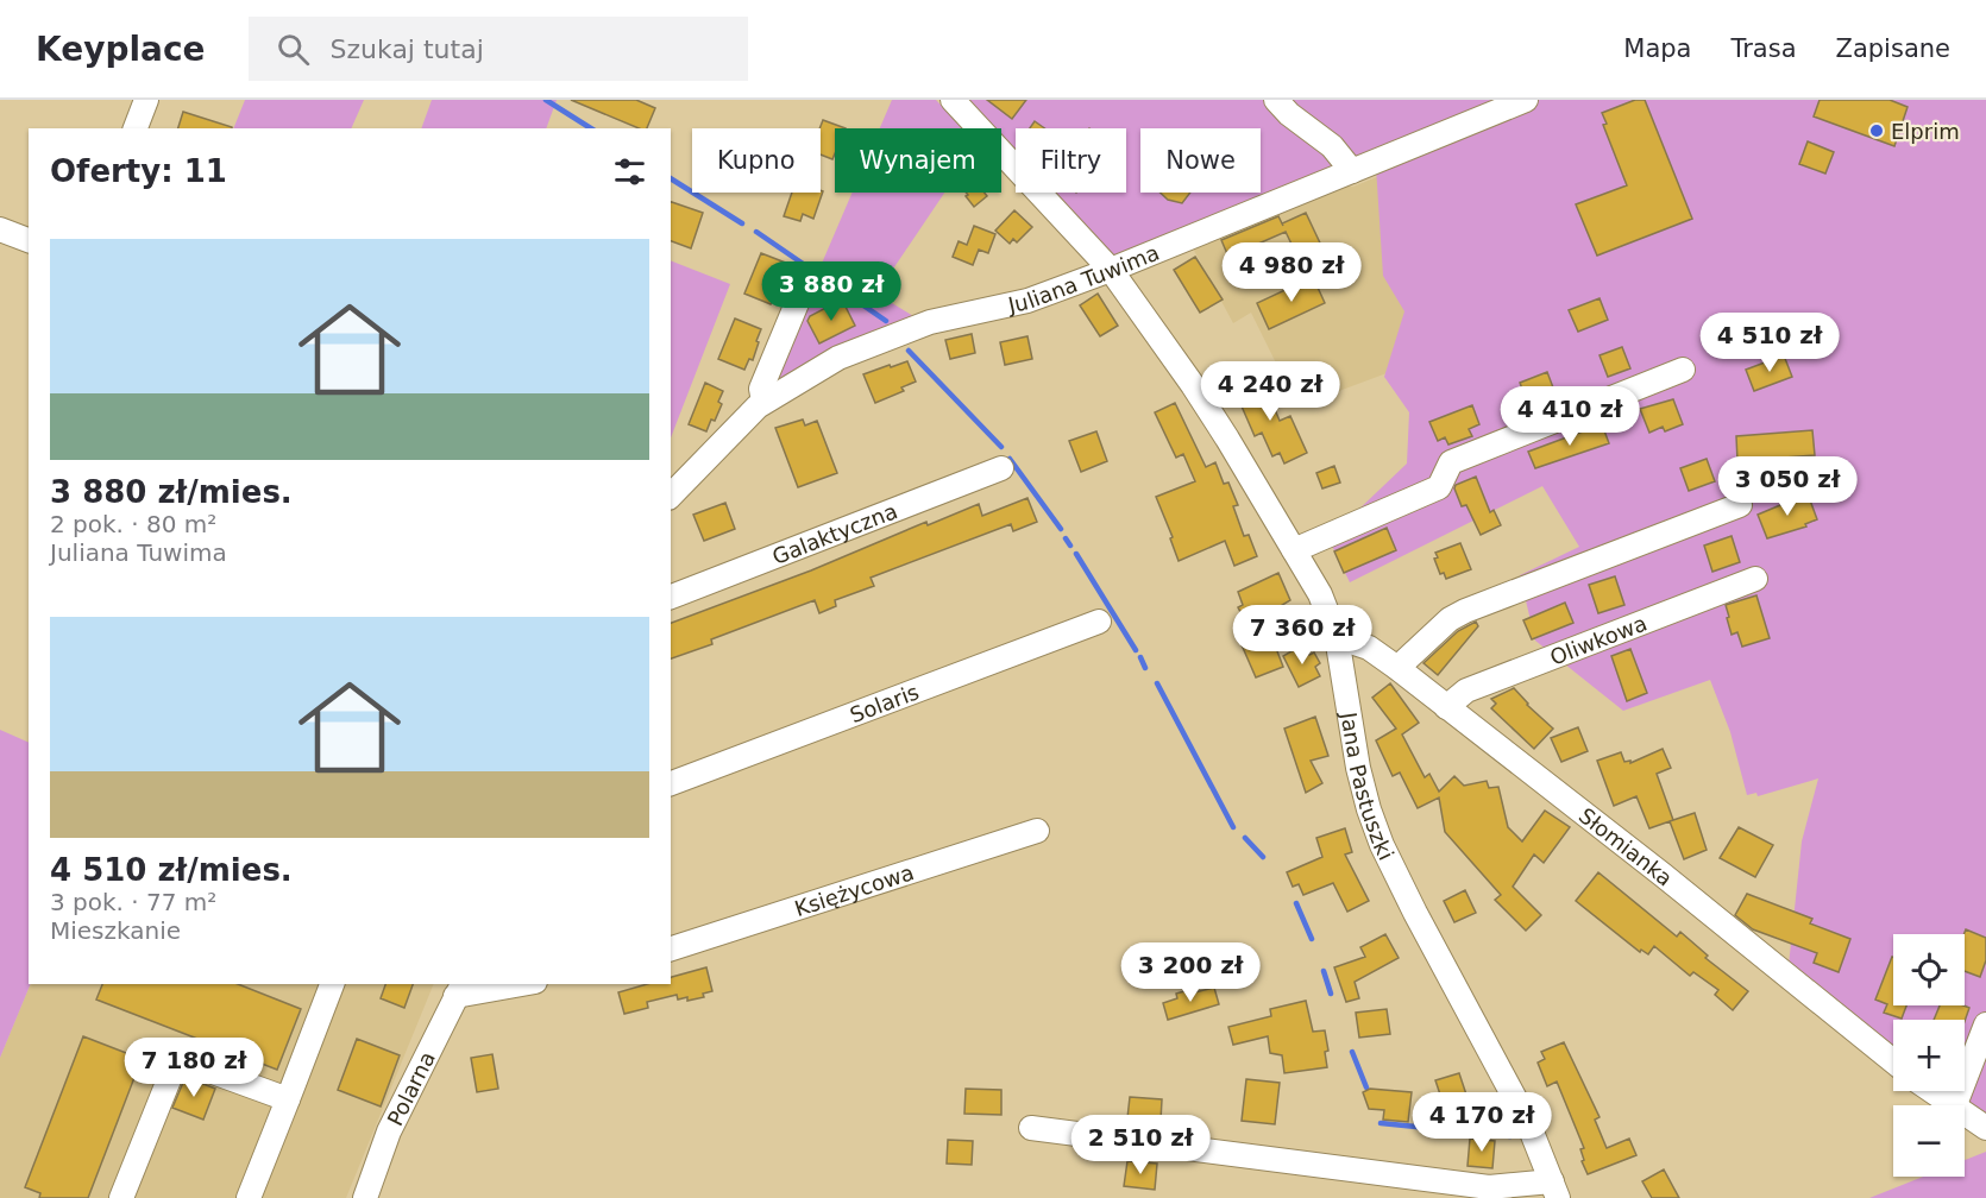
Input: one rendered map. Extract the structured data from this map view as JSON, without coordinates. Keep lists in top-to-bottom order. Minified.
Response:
{"streets":{"street":["Juliana Tuwima","Galaktyczna","Oliwkowa","Solaris","Jana Pastuszki","Słomianka","Księżycowa","Polarna"]},"crossings":[["Juliana Tuwima","Jana Pastuszki"],["Oliwkowa","Słomianka"],["Jana Pastuszki","Słomianka"]],"places":["Elprim"],"page":{"header":"Keyplace","search":"Szukaj tutaj","nav":["Mapa","Trasa","Zapisane"],"chip":["Kupno","Wynajem","Filtry","Nowe"],"heading":"Oferty: 11","list":[{"name":"3 880 zł/mies.","note":"2 pok. · 80 m² · Juliana Tuwima"},{"name":"4 510 zł/mies.","note":"3 pok. · 77 m² · Mieszkanie"}],"price":["4 980 zł","3 880 zł","4 510 zł","4 240 zł","4 410 zł","3 050 zł","7 360 zł","3 200 zł","7 180 zł","4 170 zł","2 510 zł"],"map_buttons":["+","−"]}}
